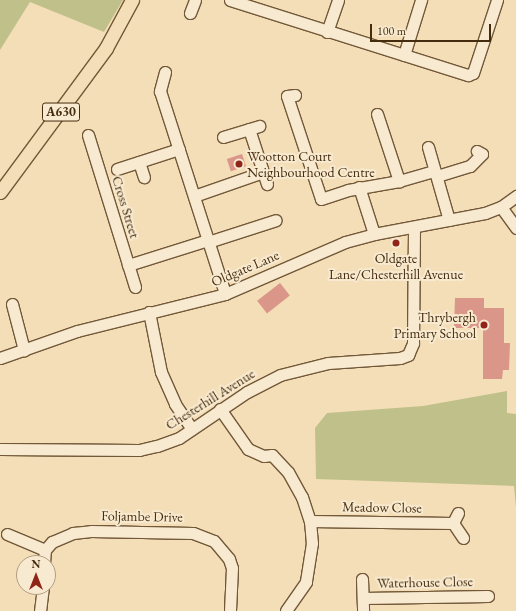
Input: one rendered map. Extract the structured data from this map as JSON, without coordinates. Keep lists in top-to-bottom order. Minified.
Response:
{"streets":{"main road":["A630"],"street":["Cross Street","Oldgate Lane","Chesterhill Avenue","Meadow Close","Foljambe Drive","Waterhouse Close"]},"crossings":[["Oldgate Lane","Chesterhill Avenue"]],"places":["Wootton Court Neighbourhood Centre","Oldgate Lane/Chesterhill Avenue","Thrybergh Primary School"],"scale_bar":"100 m","north":"top"}
